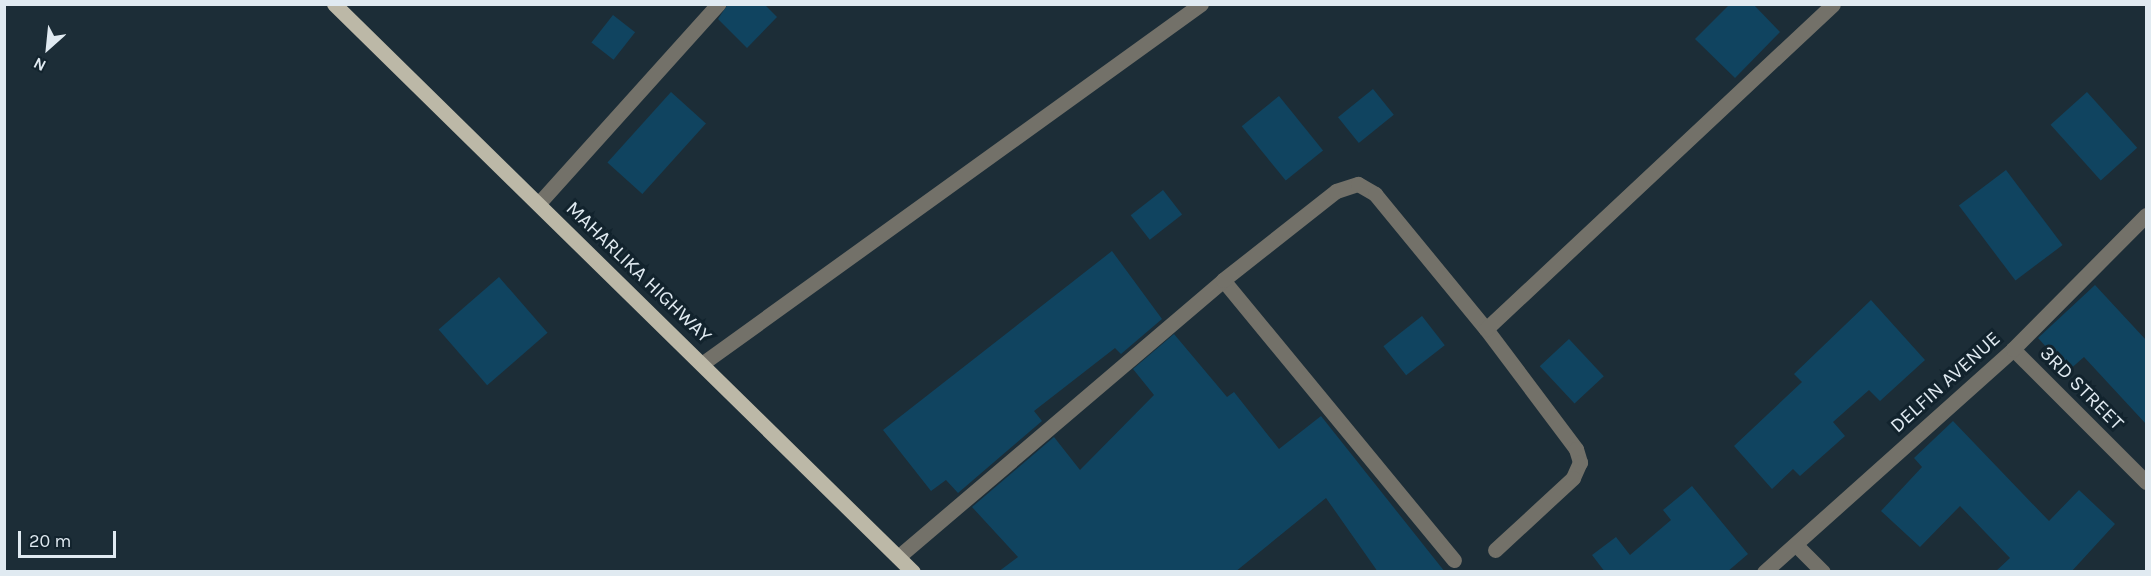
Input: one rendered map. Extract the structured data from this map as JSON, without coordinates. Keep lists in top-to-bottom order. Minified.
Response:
{"streets":{"main road":["MAHARLIKA HIGHWAY"],"street":["DELFIN AVENUE","3RD STREET"]},"crossings":[["DELFIN AVENUE","3RD STREET"]],"scale_bar":"20 m","north":"bottom left"}
